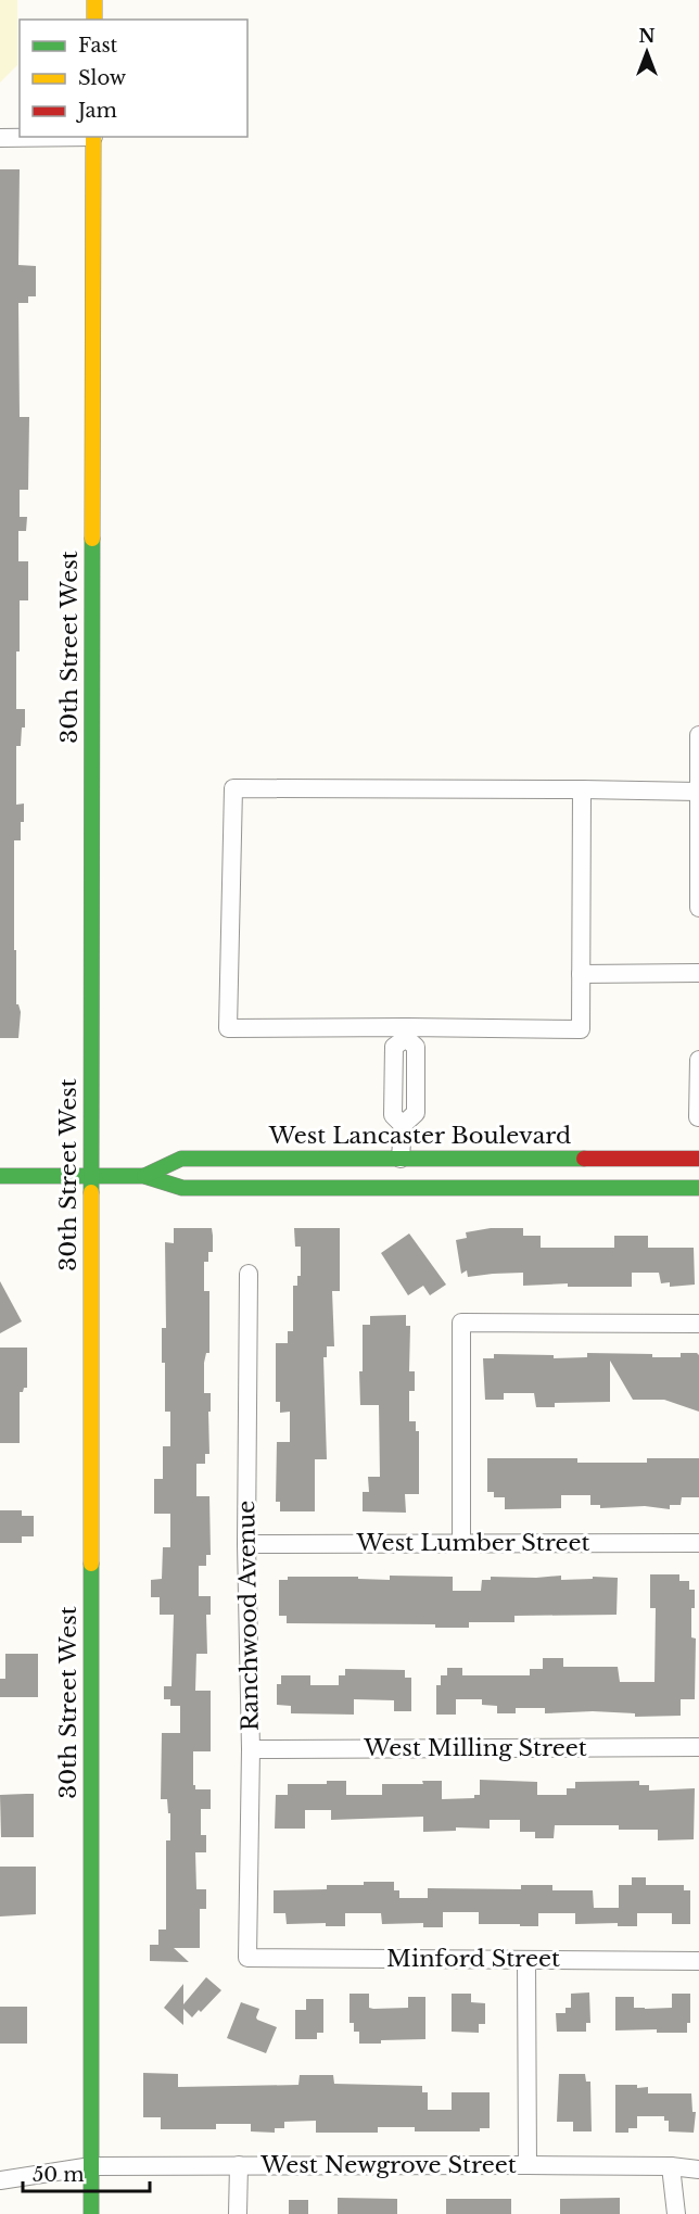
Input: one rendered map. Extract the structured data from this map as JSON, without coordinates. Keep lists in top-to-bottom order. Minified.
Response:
{"streets":{"main road":["30th Street West","West Lancaster Boulevard"],"street":["West Lumber Street","Ranchwood Avenue","West Milling Street","Minford Street","West Newgrove Street"]},"crossings":[["30th Street West","West Lancaster Boulevard"],["30th Street West","West Newgrove Street"],["West Lumber Street","Ranchwood Avenue"],["Ranchwood Avenue","West Milling Street"],["Ranchwood Avenue","Minford Street"]],"legend":["Fast","Slow","Jam"],"scale_bar":"50 m","north":"top"}
